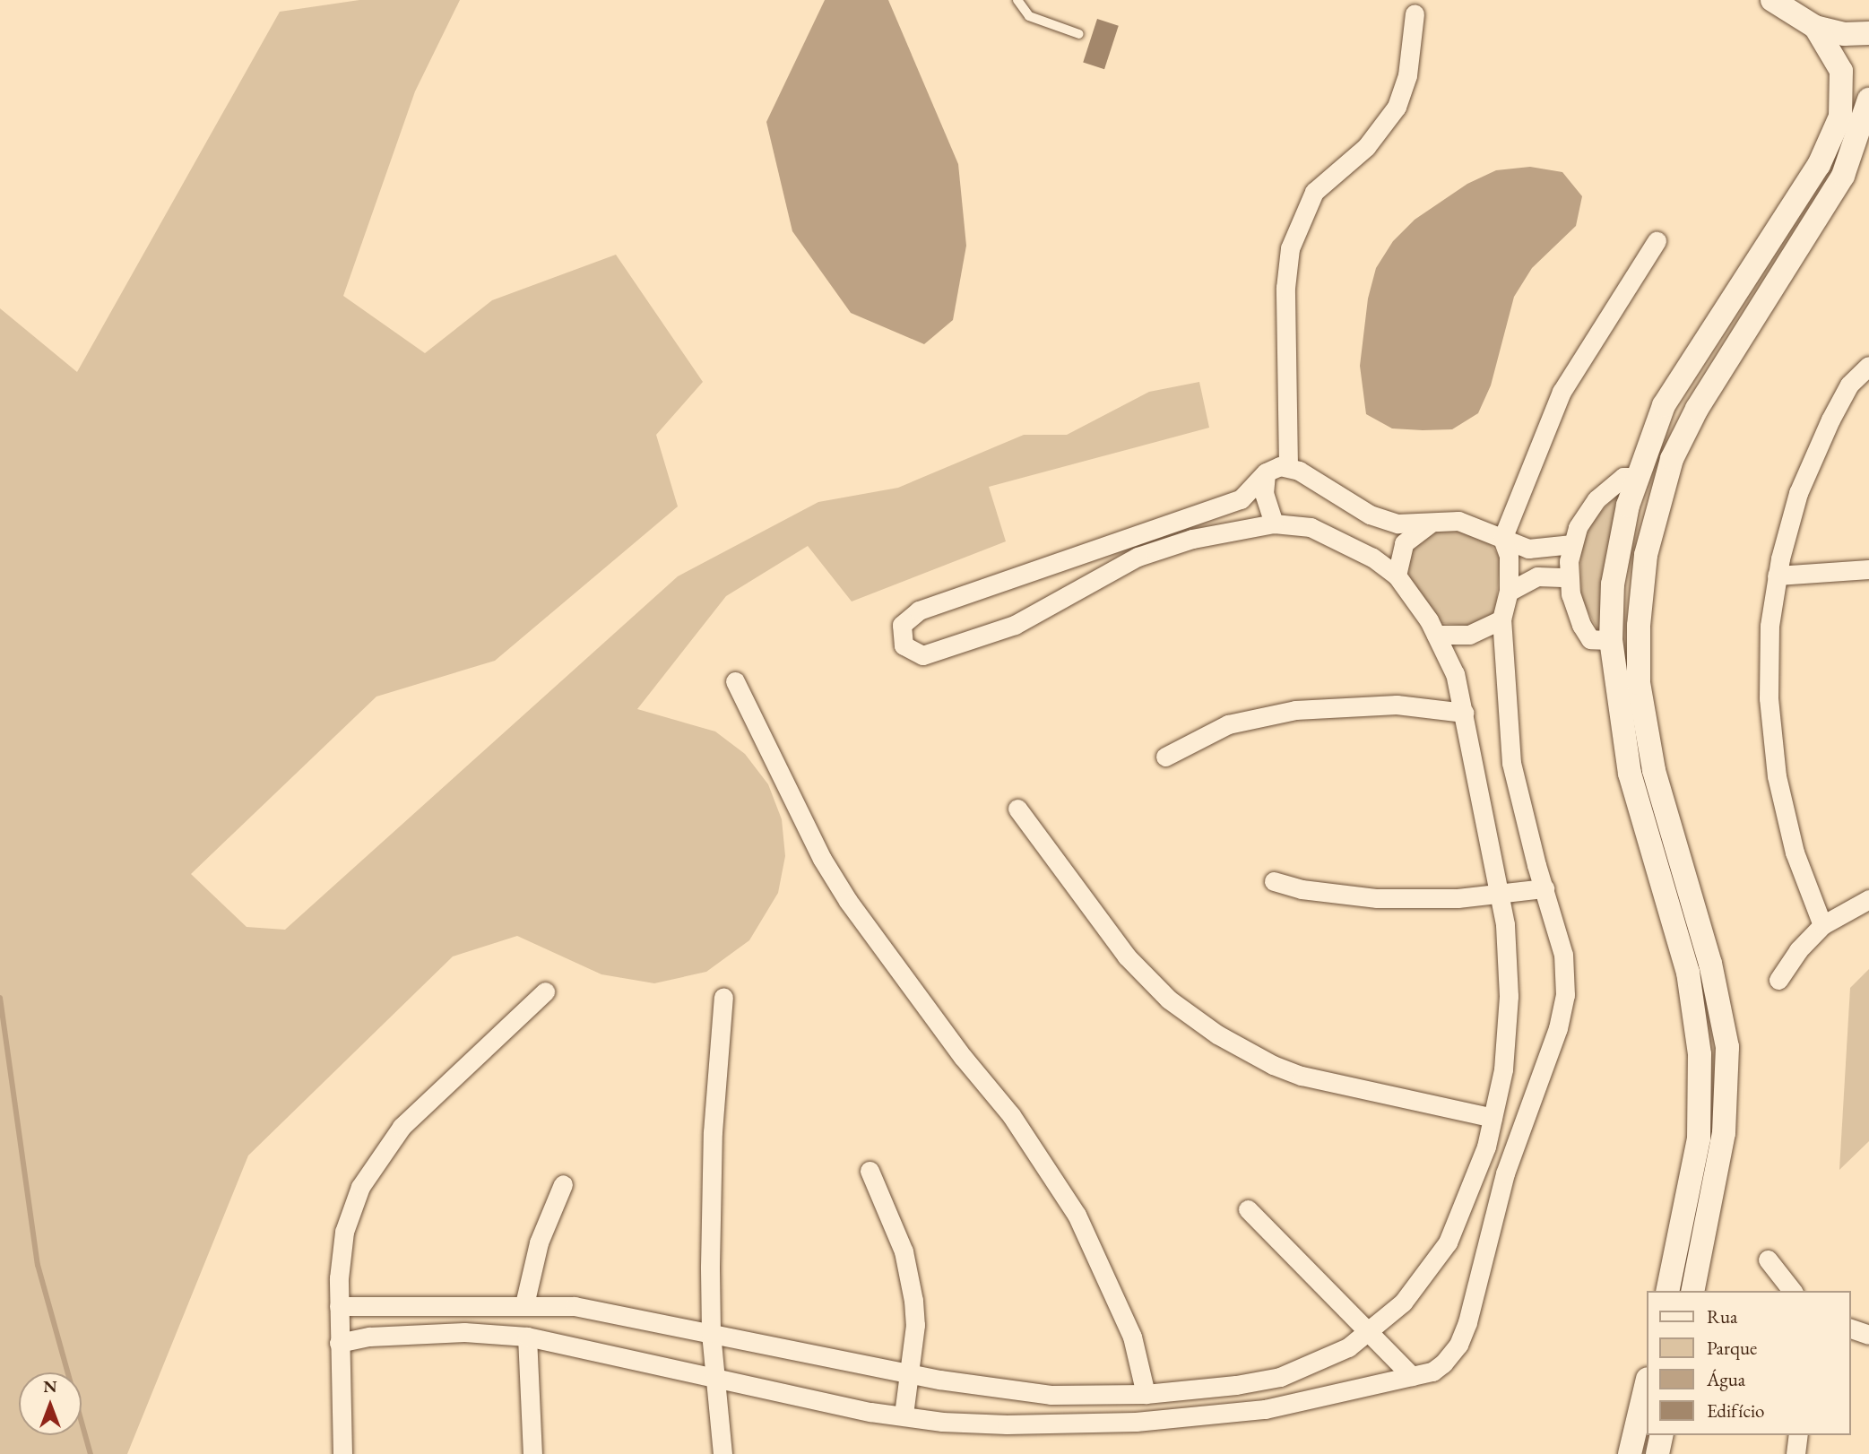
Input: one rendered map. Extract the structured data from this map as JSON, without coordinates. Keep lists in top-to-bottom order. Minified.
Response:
{"legend":["Rua","Parque","Água","Edifício"],"north":"top"}
